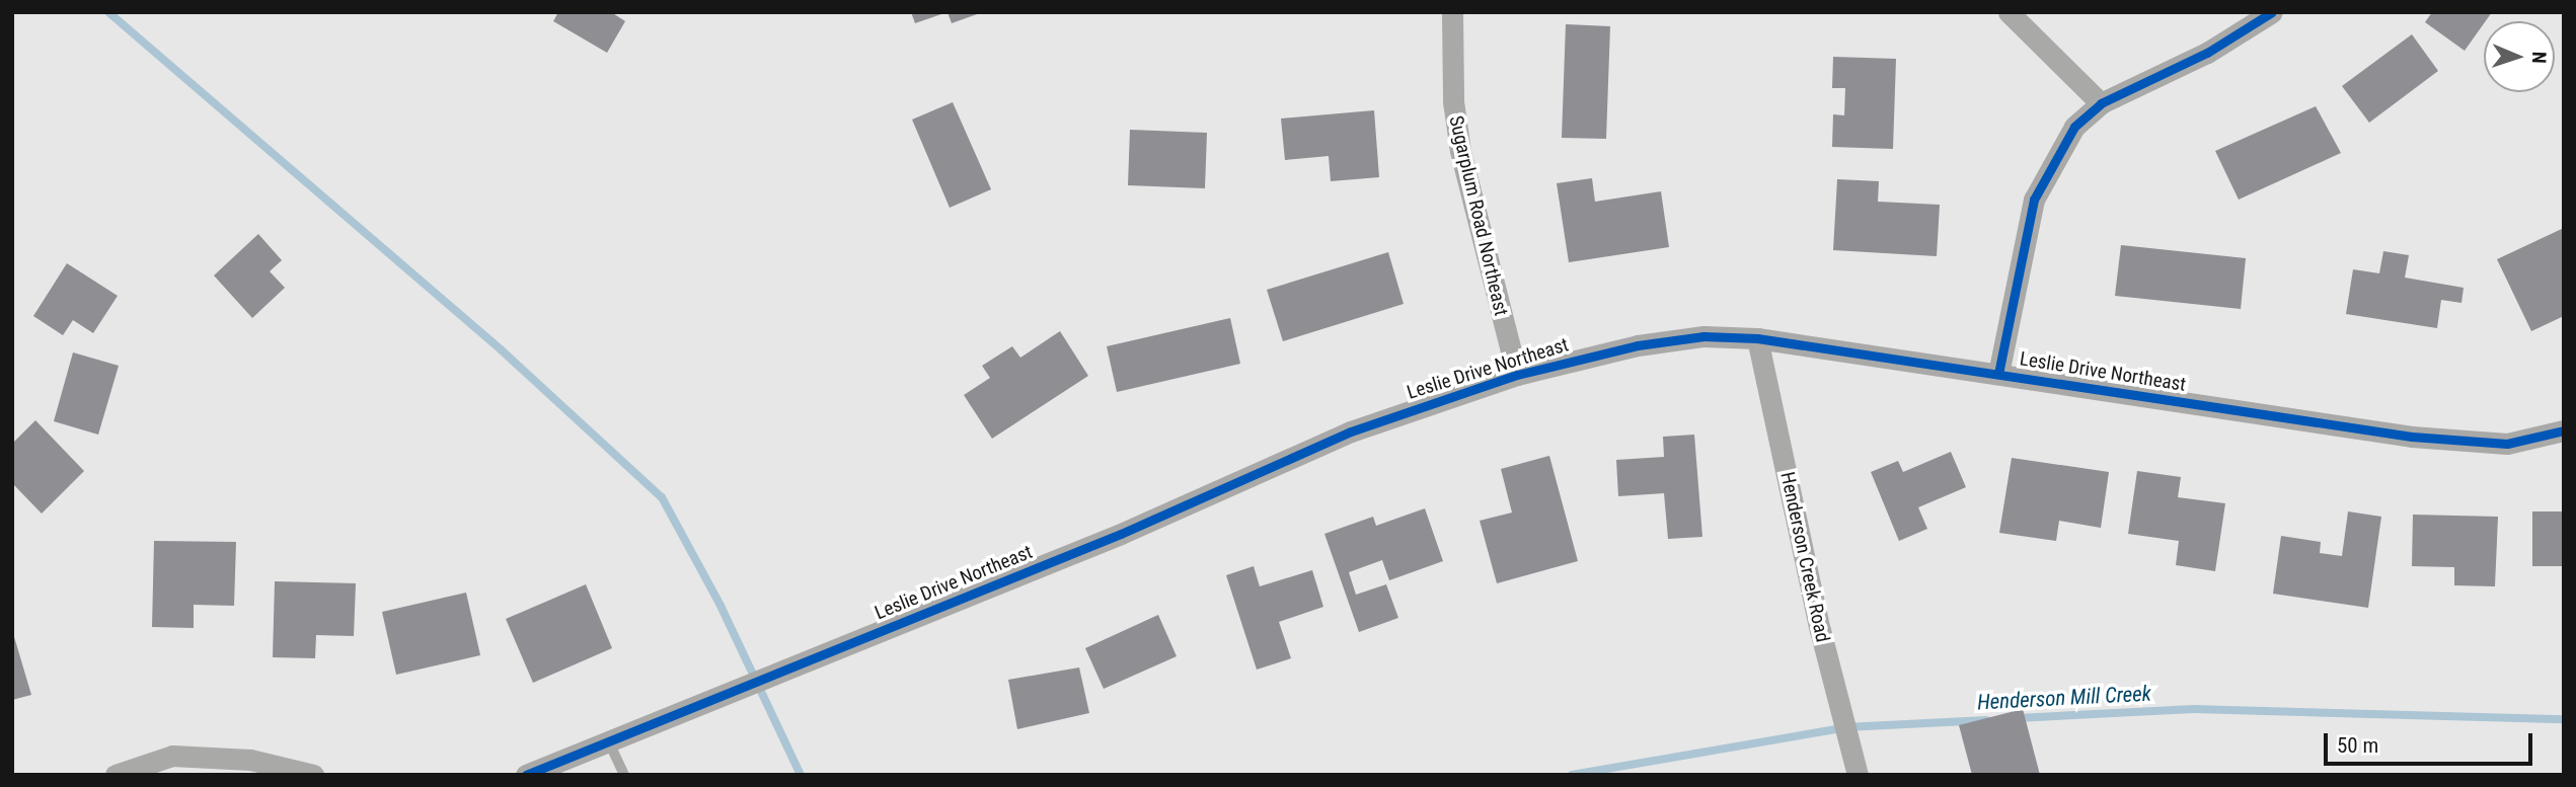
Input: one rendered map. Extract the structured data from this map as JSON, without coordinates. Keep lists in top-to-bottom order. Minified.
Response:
{"streets":{"street":["Sugarplum Road Northeast","Leslie Drive Northeast","Henderson Creek Road"]},"crossings":[["Sugarplum Road Northeast","Leslie Drive Northeast"],["Leslie Drive Northeast","Henderson Creek Road"]],"water":["Henderson Mill Creek"],"scale_bar":"50 m","north":"right"}
